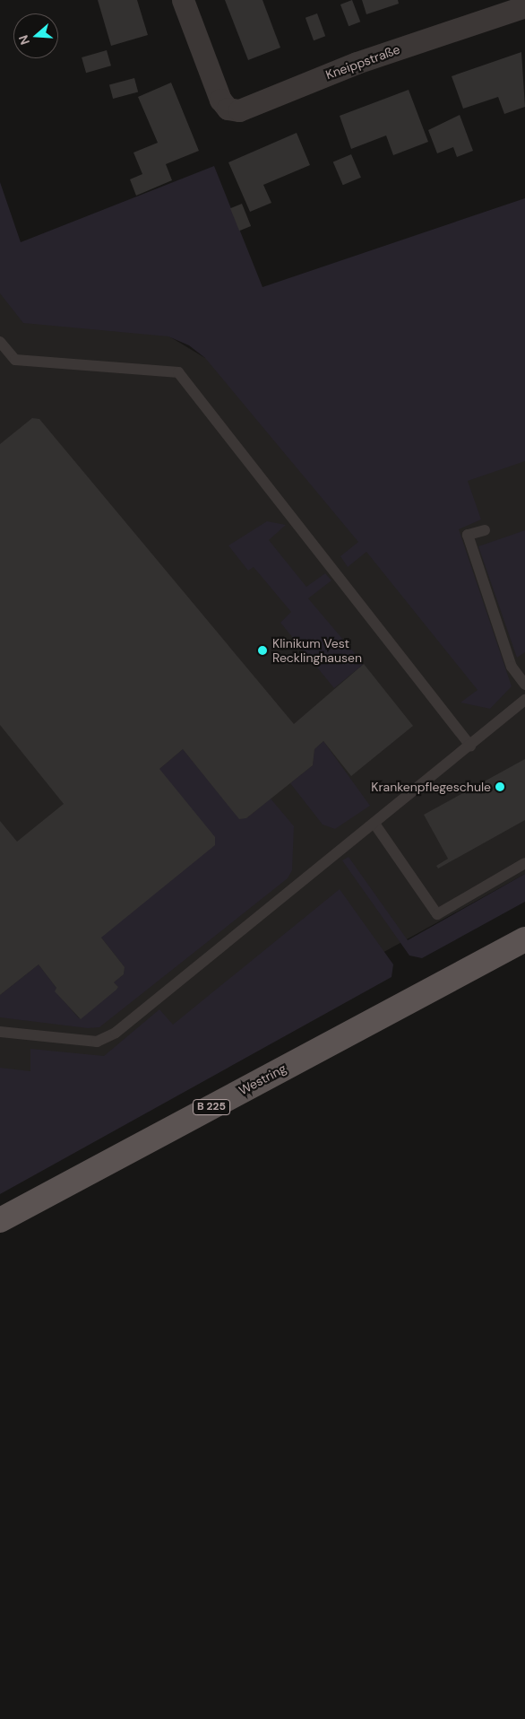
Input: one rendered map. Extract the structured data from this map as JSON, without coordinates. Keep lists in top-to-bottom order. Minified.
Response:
{"streets":{"main road":["Westring","B 225"],"street":["Kneippstraße"]},"places":["Klinikum Vest Recklinghausen","Krankenpflegeschule"],"north":"left"}
